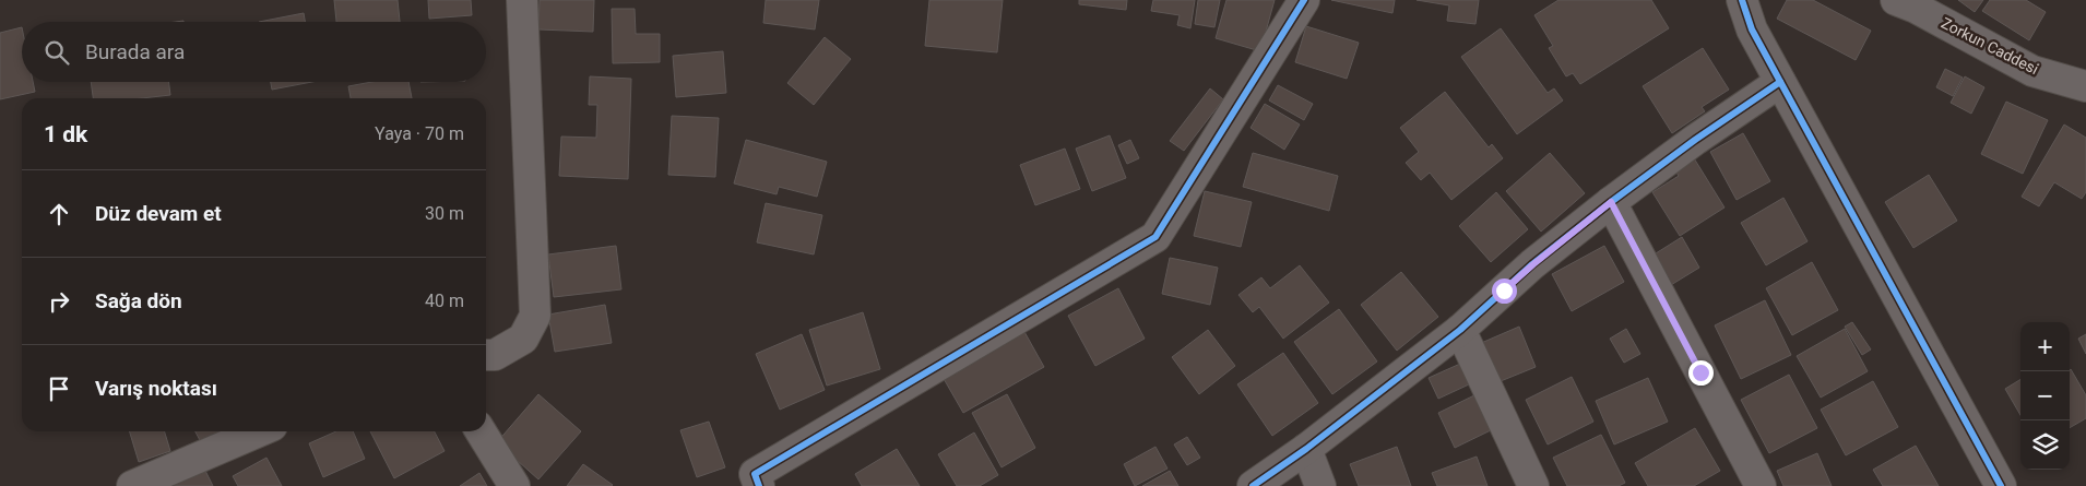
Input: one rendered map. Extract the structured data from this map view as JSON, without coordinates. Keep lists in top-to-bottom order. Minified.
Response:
{"streets":{"street":["Zorkun Caddesi"]},"page":{"search":"Burada ara","heading":["1 dk","Yaya · 70 m"],"list":[["Düz devam et","30 m"],["Sağa dön","40 m"],"Varış noktası"],"map_buttons":["+","−"]}}
